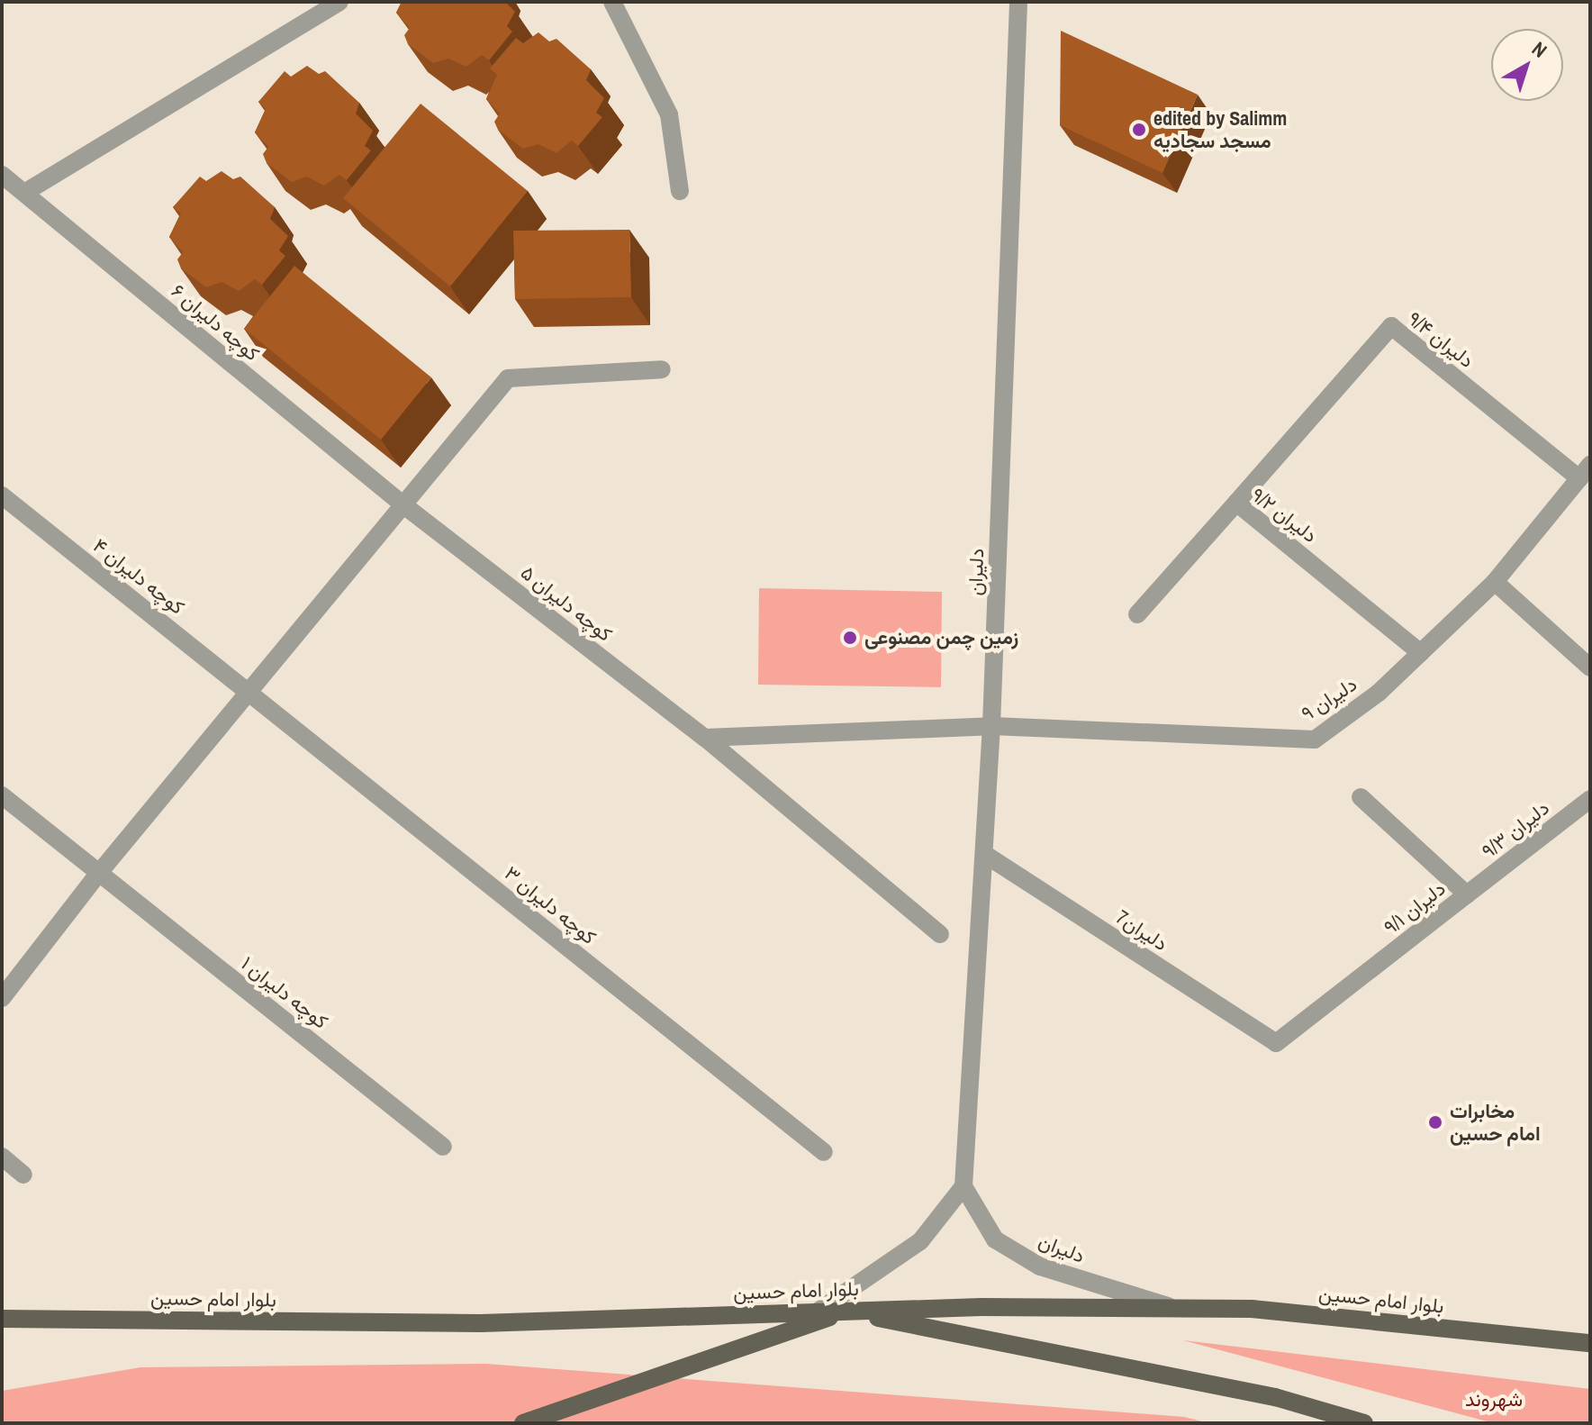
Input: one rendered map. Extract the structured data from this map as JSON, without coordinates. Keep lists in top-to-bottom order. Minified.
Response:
{"streets":{"main road":["بلوار امام حسین"],"street":["کوچه دلیران ۶","دلیران ۹/۴","دلیران ۹/۲","دلیران","کوچه دلیران ۴","کوچه دلیران ۵","دلیران ۹","دلیران ۹/۳","کوچه دلیران ۳","دلیران ۹/۱","دلیران7","کوچه دلیران ۱"]},"crossings":[["کوچه دلیران ۶","کوچه دلیران ۵"],["دلیران ۹/۴","دلیران ۹/۲"],["دلیران ۹/۴","دلیران ۹"],["دلیران ۹/۲","دلیران ۹"],["دلیران","دلیران ۹"],["دلیران","دلیران7"],["دلیران","بلوار امام حسین"],["کوچه دلیران ۴","کوچه دلیران ۳"],["دلیران ۹/۳","دلیران ۹/۱"],["دلیران ۹/۱","دلیران7"]],"parks":["شهروند"],"places":["edited by Salimm مسجد سجادیه","زمین چمن مصنوعی","مخابرات امام حسین"],"north":"top right"}
